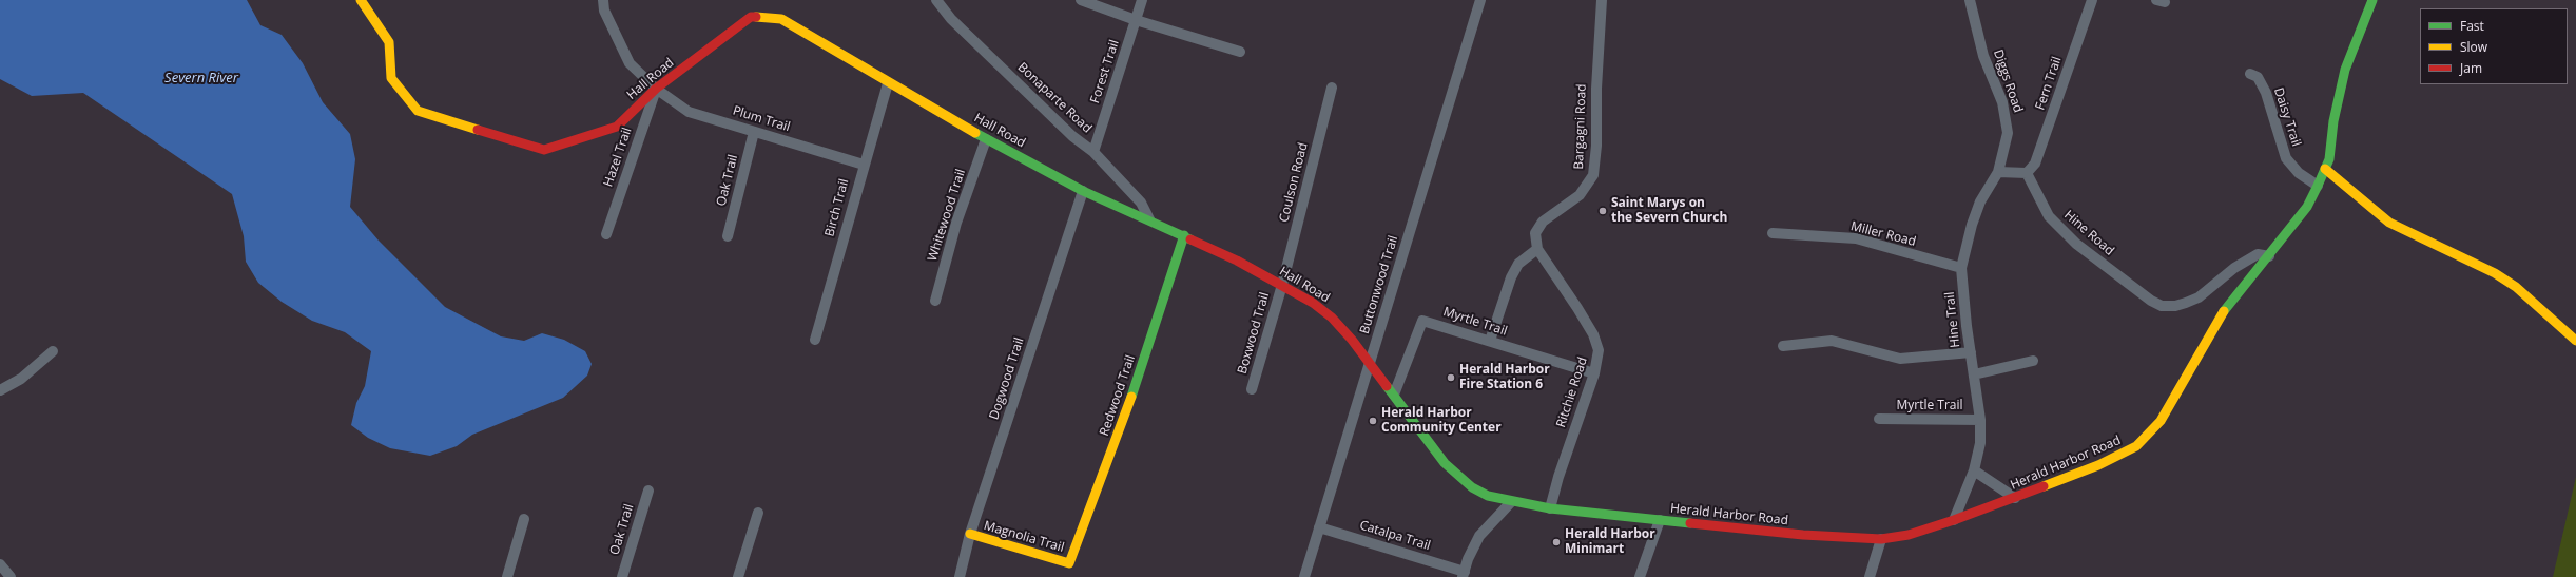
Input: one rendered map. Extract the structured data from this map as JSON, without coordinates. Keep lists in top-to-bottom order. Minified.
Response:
{"streets":{"street":["Forest Trail","Hall Road","Diggs Road","Fern Trail","Bonaparte Road","Daisy Trail","Plum Trail","Bargagni Road","Hazel Trail","Oak Trail","Coulson Road","Birch Trail","Whitewood Trail","Hine Road","Miller Road","Buttonwood Trail","Hine Trail","Myrtle Trail","Boxwood Trail","Dogwood Trail","Ritchie Road","Redwood Trail","Herald Harbor Road","Catalpa Trail","Magnolia Trail"]},"crossings":[["Forest Trail","Bonaparte Road"],["Hall Road","Bonaparte Road"],["Hall Road","Plum Trail"],["Hall Road","Hazel Trail"],["Hall Road","Coulson Road"],["Hall Road","Birch Trail"],["Hall Road","Whitewood Trail"],["Hall Road","Buttonwood Trail"],["Hall Road","Myrtle Trail"],["Hall Road","Boxwood Trail"],["Hall Road","Dogwood Trail"],["Hall Road","Redwood Trail"],["Hall Road","Herald Harbor Road"],["Diggs Road","Hine Trail"],["Fern Trail","Hine Road"],["Daisy Trail","Herald Harbor Road"],["Plum Trail","Hazel Trail"],["Plum Trail","Oak Trail"],["Plum Trail","Birch Trail"],["Bargagni Road","Ritchie Road"],["Coulson Road","Boxwood Trail"],["Hine Road","Herald Harbor Road"],["Miller Road","Hine Trail"],["Buttonwood Trail","Catalpa Trail"],["Hine Trail","Myrtle Trail"],["Hine Trail","Herald Harbor Road"],["Myrtle Trail","Ritchie Road"],["Dogwood Trail","Magnolia Trail"],["Ritchie Road","Herald Harbor Road"],["Redwood Trail","Magnolia Trail"]],"water":["Severn River"],"places":["Saint Marys on the Severn Church","Herald Harbor Fire Station 6","Herald Harbor Community Center","Herald Harbor Minimart"],"legend":["Fast","Slow","Jam"]}
